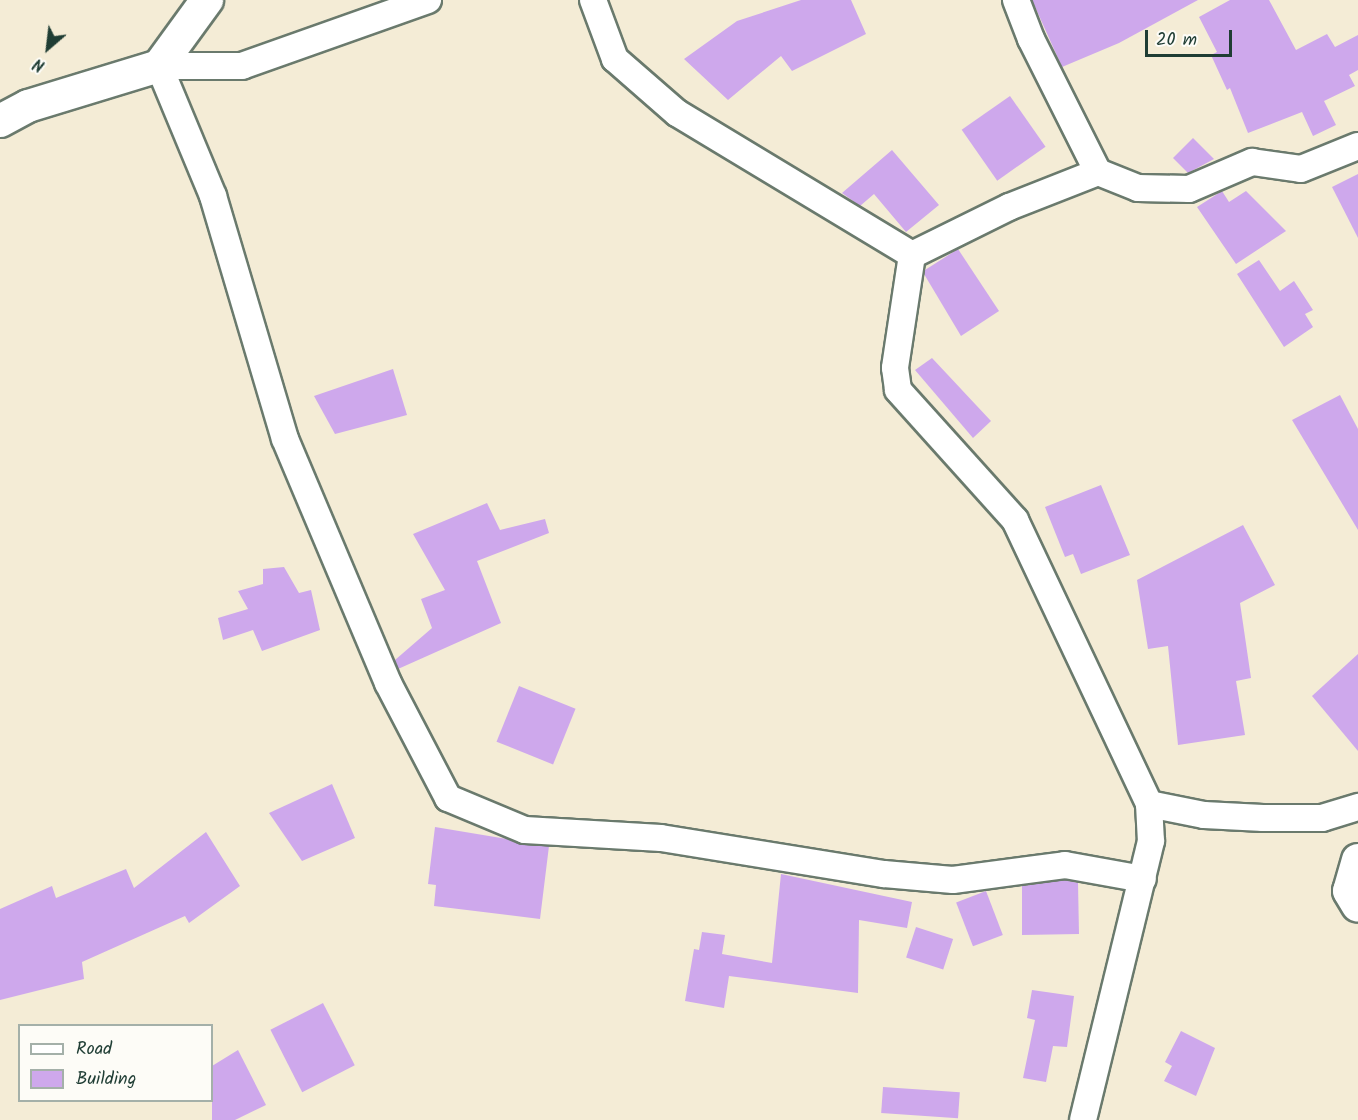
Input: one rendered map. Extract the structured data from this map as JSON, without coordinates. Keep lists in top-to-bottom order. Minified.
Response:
{"legend":["Road","Building"],"scale_bar":"20 m","north":"bottom left"}
